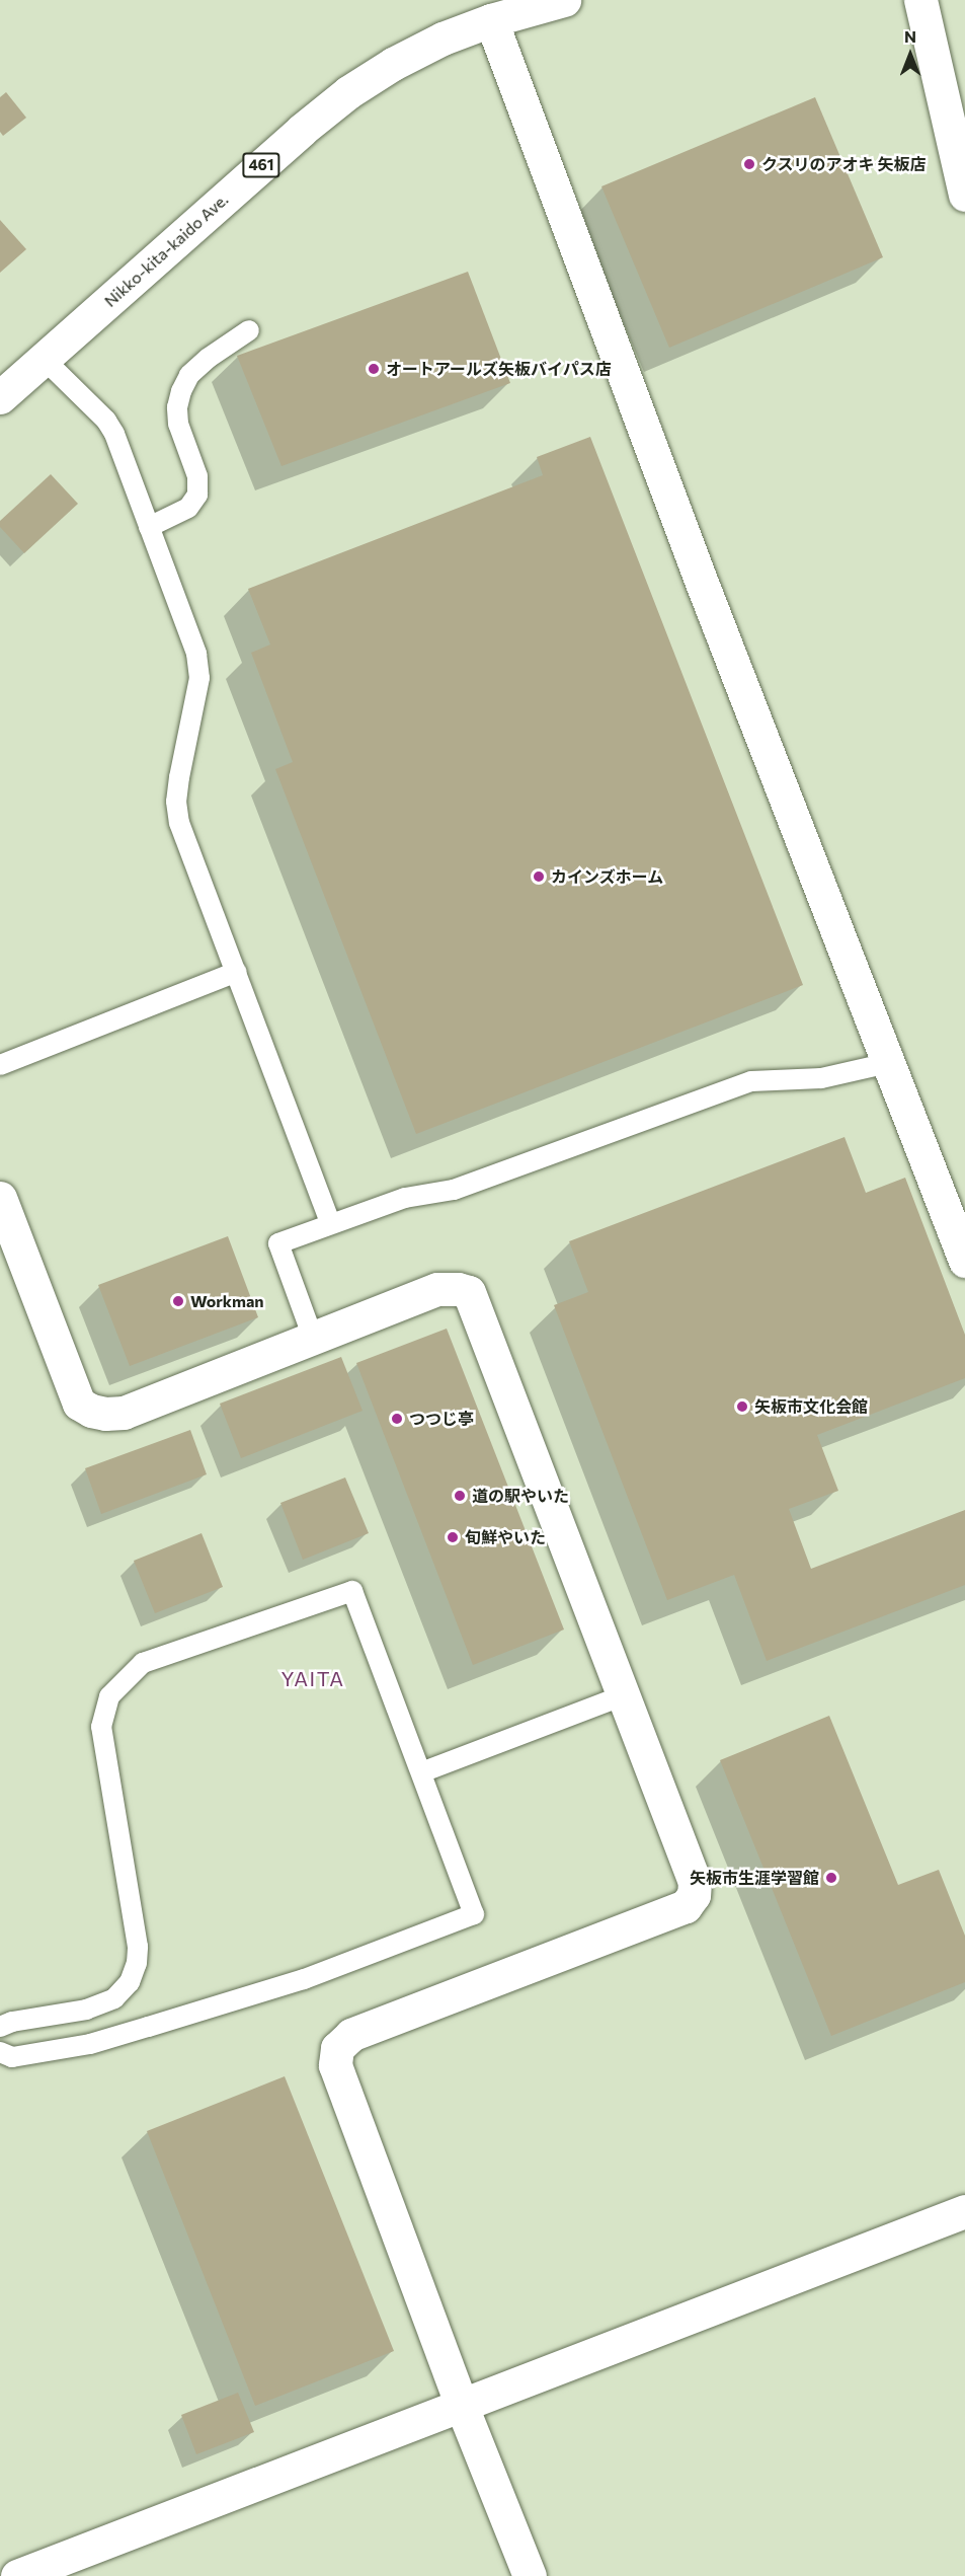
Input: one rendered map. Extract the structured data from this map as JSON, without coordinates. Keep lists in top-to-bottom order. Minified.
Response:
{"streets":{"main road":["461","Nikko-kita-kaido Ave."]},"districts":["YAITA"],"places":["クスリのアオキ 矢板店","オートアールズ矢板バイパス店","カインズホーム","Workman","矢板市文化会館","つつじ亭","道の駅やいた","旬鮮やいた","矢板市生涯学習館"],"north":"top"}
